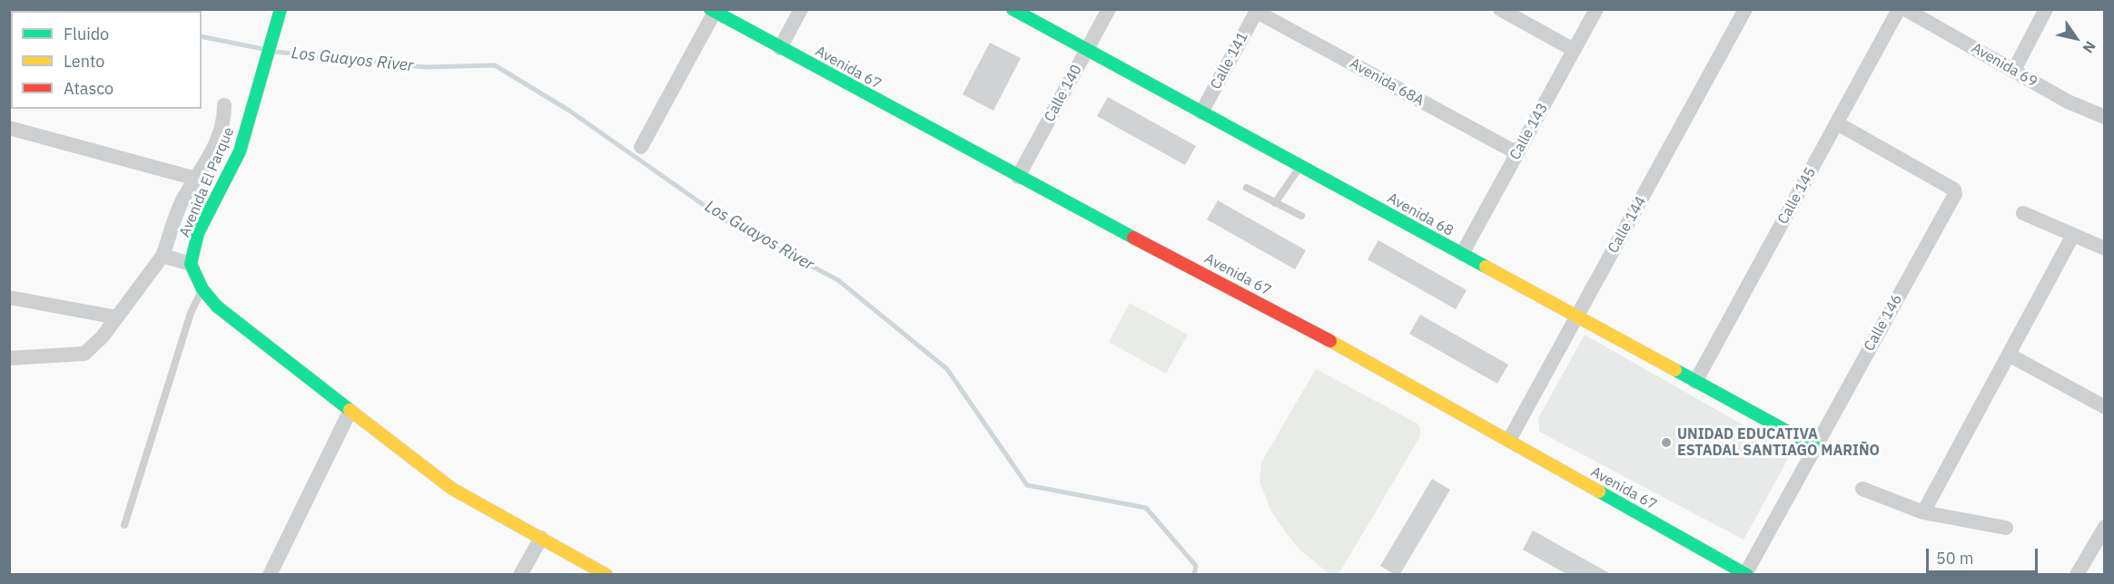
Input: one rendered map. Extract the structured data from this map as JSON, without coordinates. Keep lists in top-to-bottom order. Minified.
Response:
{"streets":{"street":["Calle 141","Avenida 69","Avenida 67","Avenida 68A","Calle 140","Calle 143","Avenida El Parque","Calle 145","Avenida 68","Calle 144","Calle 146"]},"crossings":[["Calle 141","Avenida 68A"],["Calle 141","Avenida 68"],["Avenida 67","Calle 140"],["Avenida 67","Calle 144"],["Avenida 67","Calle 146"],["Avenida 68A","Calle 143"],["Calle 140","Avenida 68"],["Calle 143","Avenida 68"],["Calle 145","Avenida 68"],["Calle 145","Calle 146"],["Avenida 68","Calle 144"],["Avenida 68","Calle 146"]],"water":["Los Guayos River"],"places":["UNIDAD EDUCATIVA ESTADAL SANTIAGO MARIÑO"],"legend":["Fluido","Lento","Atasco"],"scale_bar":"50 m","north":"bottom right"}
